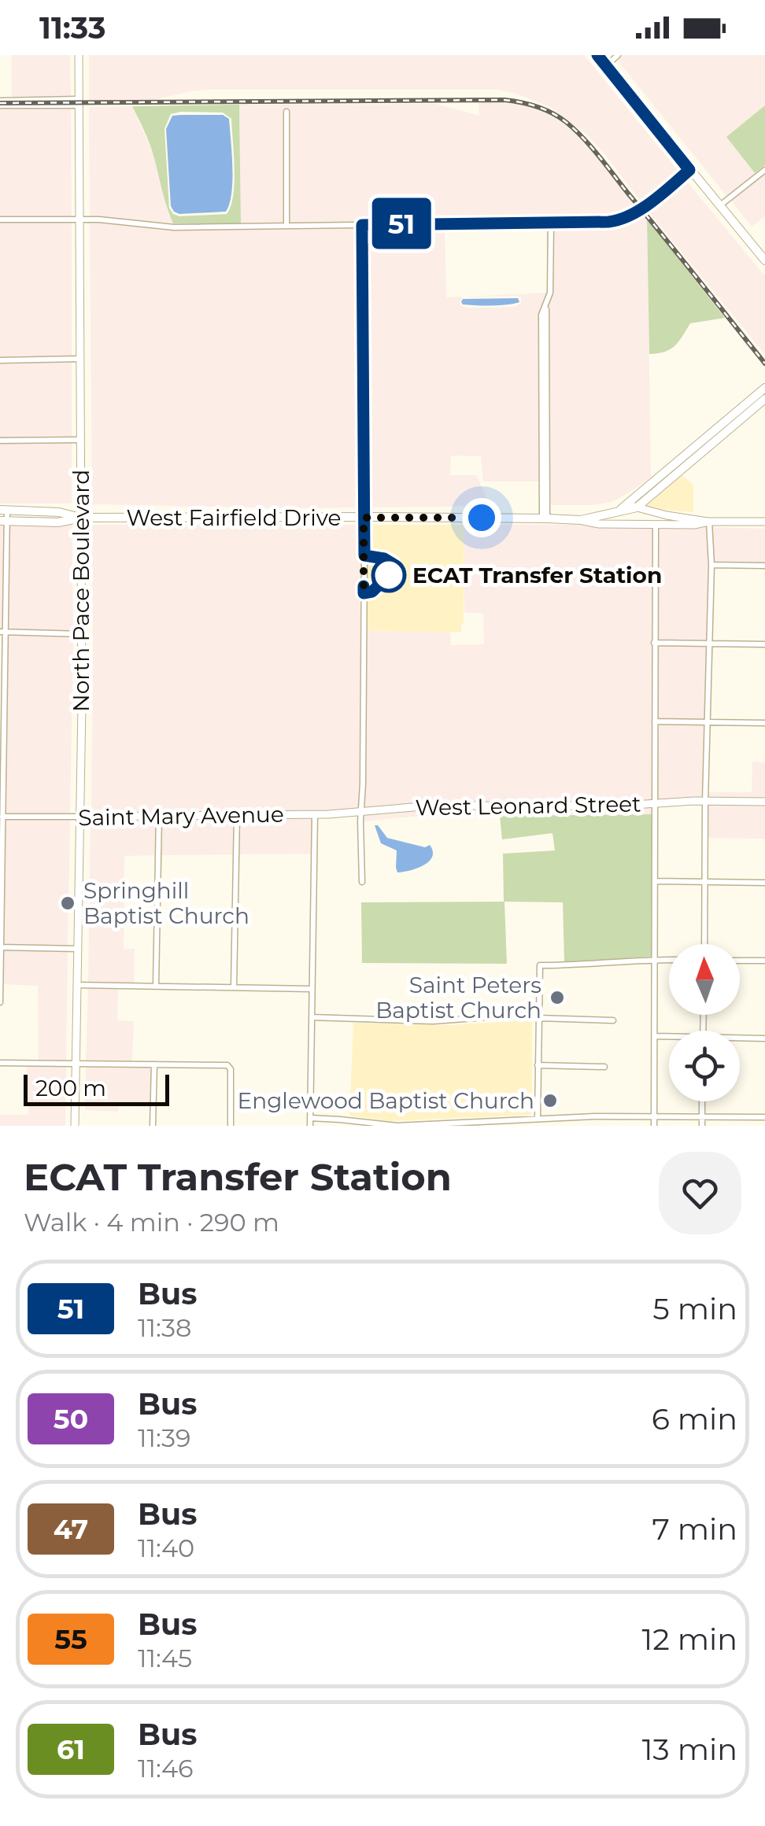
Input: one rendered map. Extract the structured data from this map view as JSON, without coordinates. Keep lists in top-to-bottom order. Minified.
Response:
{"streets":{"main road":["West Fairfield Drive","North Pace Boulevard","West Leonard Street","Saint Mary Avenue"]},"crossings":[["West Fairfield Drive","North Pace Boulevard"],["North Pace Boulevard","Saint Mary Avenue"],["West Leonard Street","Saint Mary Avenue"]],"places":["ECAT Transfer Station","Springhill Baptist Church","Saint Peters Baptist Church","Englewood Baptist Church"],"lines":["bus line 51"],"scale_bar":"200 m","north":"top","page":{"status":"11:33","on_map":"51","scale":"200 m","heading":["ECAT Transfer Station","Walk · 4 min · 290 m"],"list":[{"mark":"51","name":"Bus","note":"11:38","value":"5 min"},{"mark":"50","name":"Bus","note":"11:39","value":"6 min"},{"mark":"47","name":"Bus","note":"11:40","value":"7 min"},{"mark":"55","name":"Bus","note":"11:45","value":"12 min"},{"mark":"61","name":"Bus","note":"11:46","value":"13 min"}]}}
